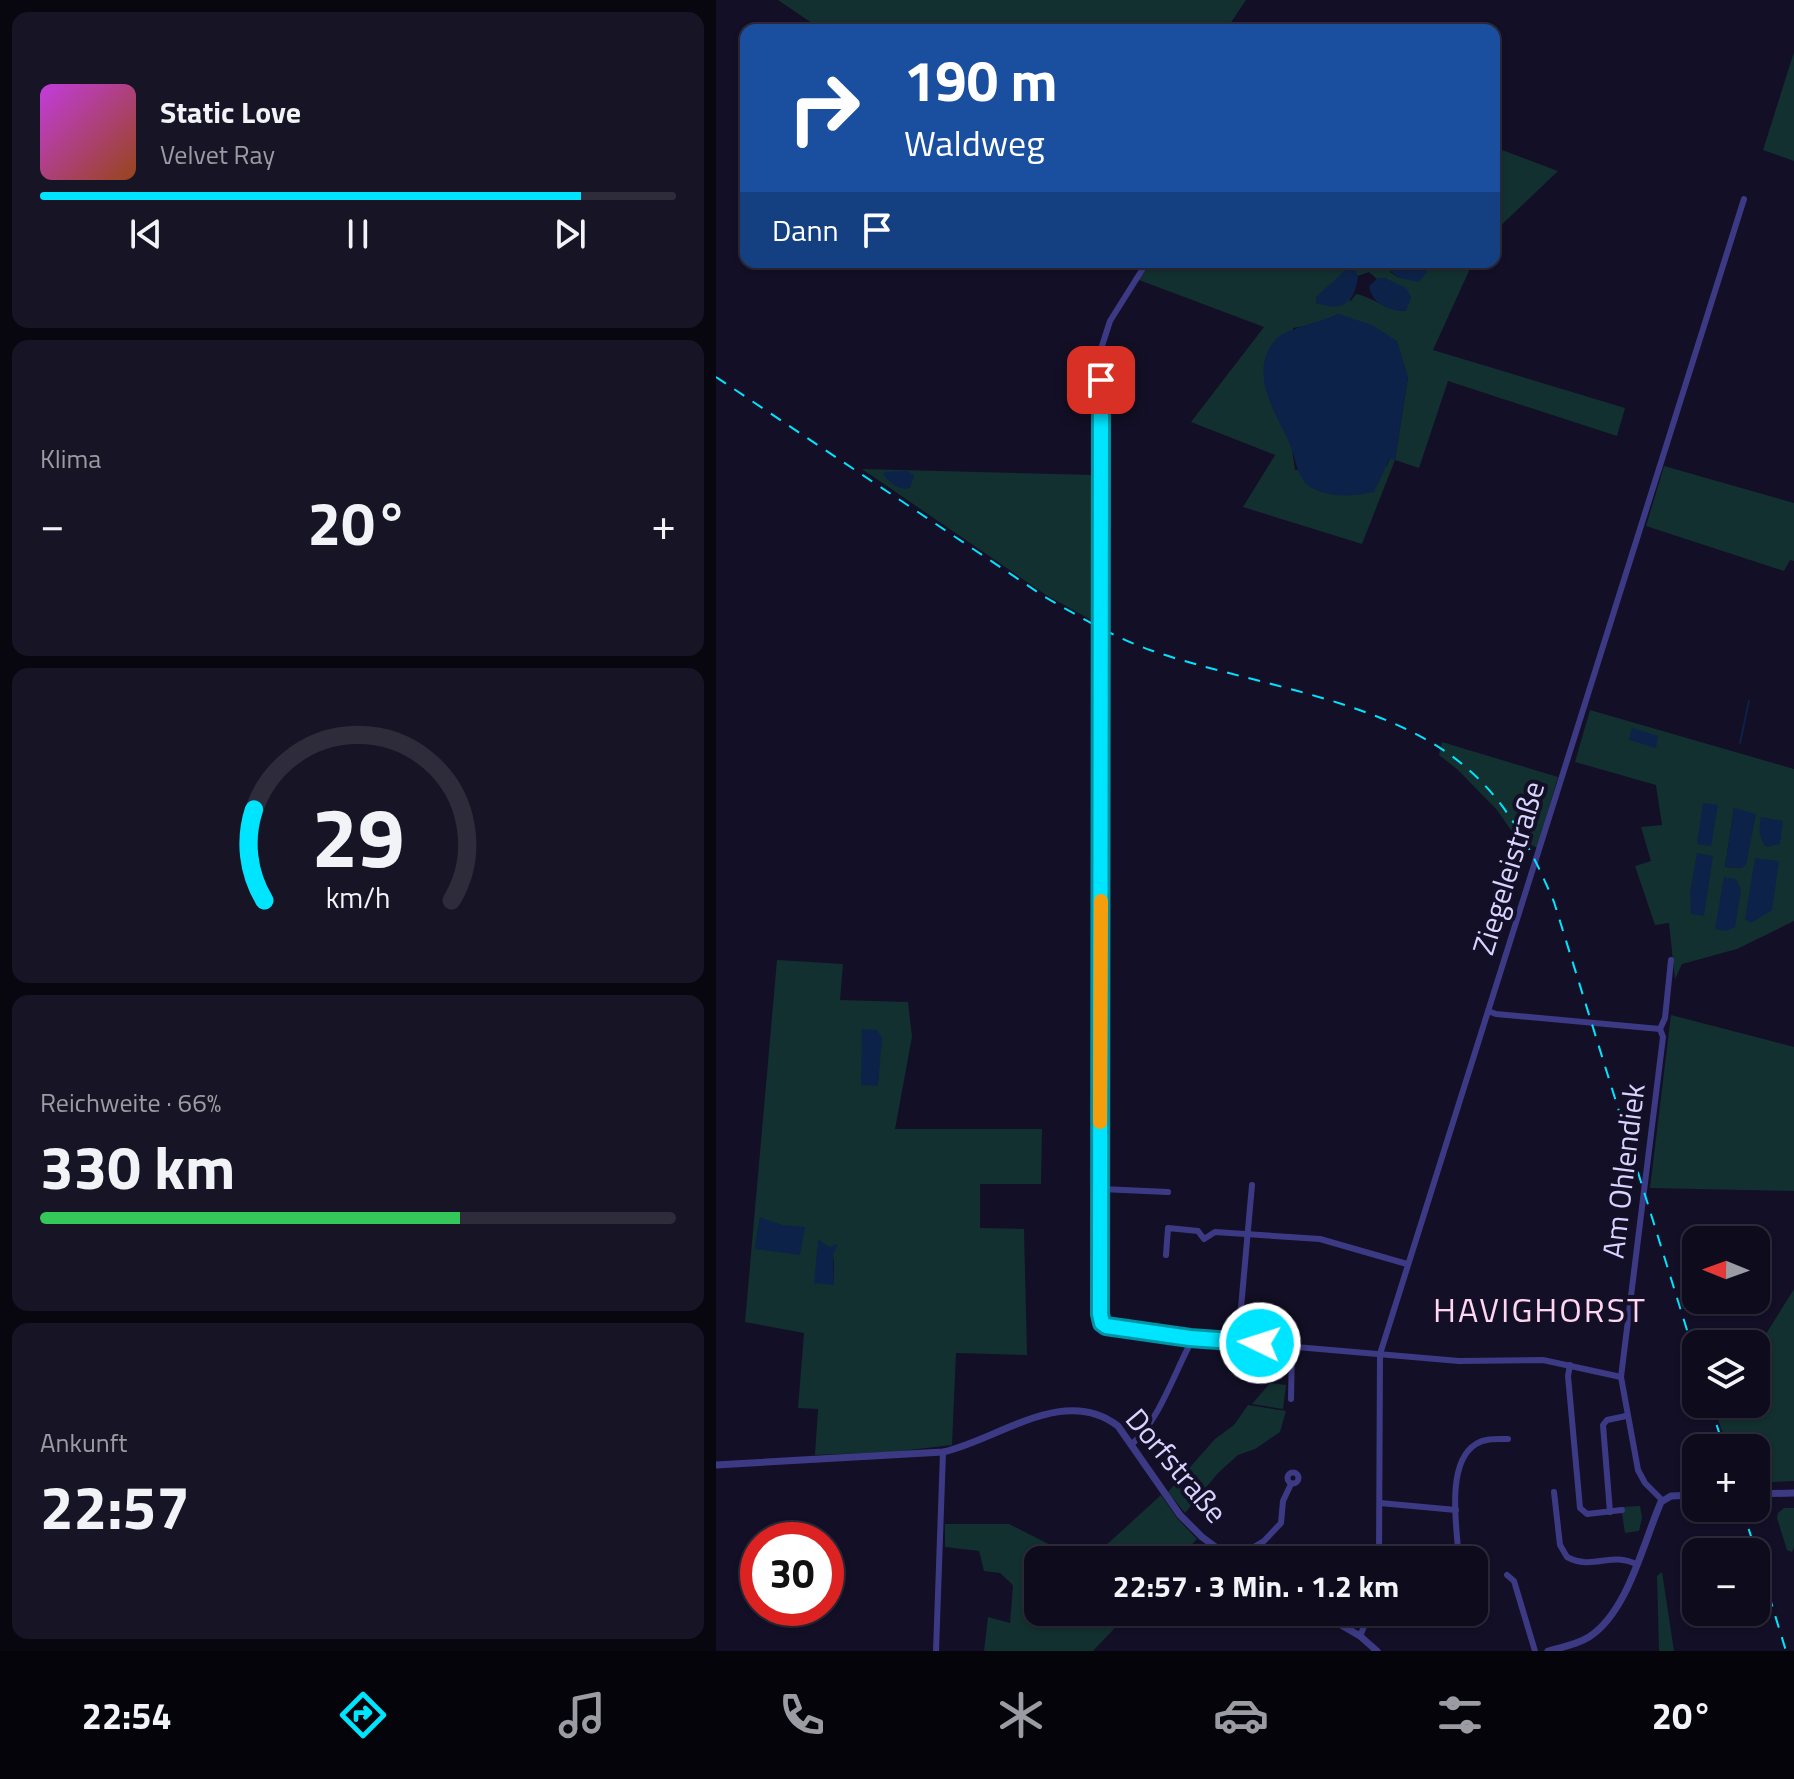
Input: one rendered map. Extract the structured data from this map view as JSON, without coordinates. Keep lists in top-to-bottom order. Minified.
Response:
{"streets":{"street":["Ziegeleistraße","Am Ohlendiek","Dorfstraße"]},"districts":["HAVIGHORST"],"north":"left","page":{"turn":["190 m","Waldweg"],"song":["Static Love","Velvet Ray"],"then":"Dann","tile":["Klima",["Reichweite · 66%","330 km"],["Ankunft","22:57"]],"heat":["−","20°","+"],"map_buttons":["+","−"],"limit":"30","trip":"22:57 · 3 Min. · 1.2 km","tabs":["22:54","20°"],"gauge":["29","km/h"]}}
